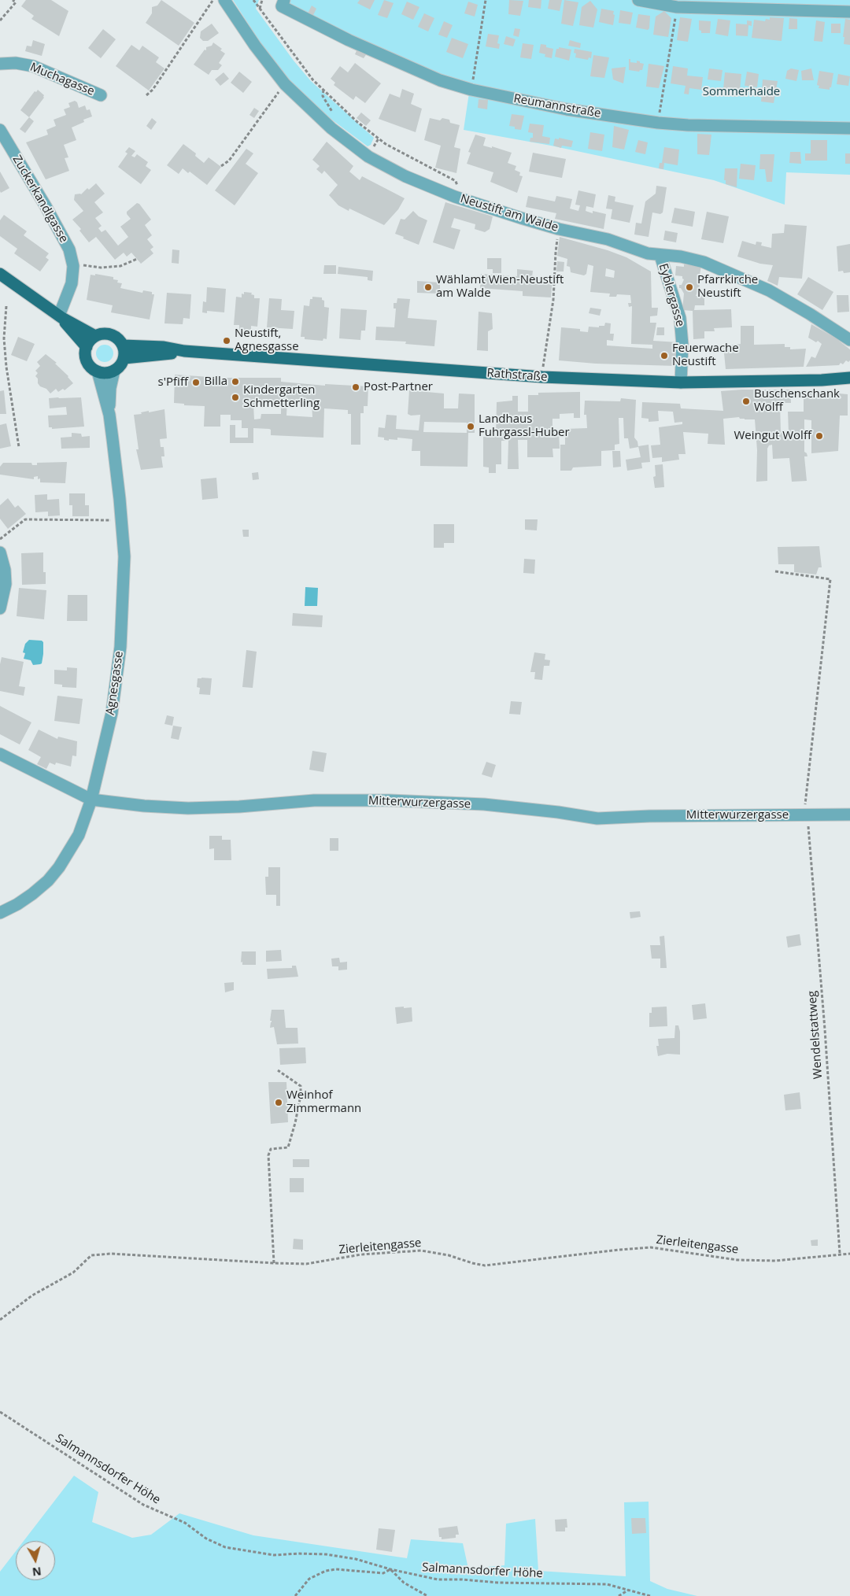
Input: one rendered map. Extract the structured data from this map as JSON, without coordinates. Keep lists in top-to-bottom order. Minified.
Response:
{"streets":{"main road":["Rathstraße"],"street":["Muchagasse","Reumannstraße","Zuckerkandlgasse","Neustift am Walde","Eyblergasse","Agnesgasse","Mitterwurzergasse"],"path":["Wendelstattweg","Zierleitengasse","Salmannsdorfer Höhe"]},"crossings":[["Neustift am Walde","Eyblergasse"],["Eyblergasse","Rathstraße"],["Rathstraße","Agnesgasse"],["Agnesgasse","Mitterwurzergasse"],["Mitterwurzergasse","Wendelstattweg"],["Wendelstattweg","Zierleitengasse"]],"parks":["Sommerhaide"],"places":["Wählamt Wien-Neustift am Walde","Pfarrkirche Neustift","Neustift, Agnesgasse","Feuerwache Neustift","Billa","s'Pfiff","Post-Partner","Kindergarten Schmetterling","Buschenschank Wolff","Landhaus Fuhrgassl-Huber","Weingut Wolff","Weinhof Zimmermann"],"north":"bottom"}
